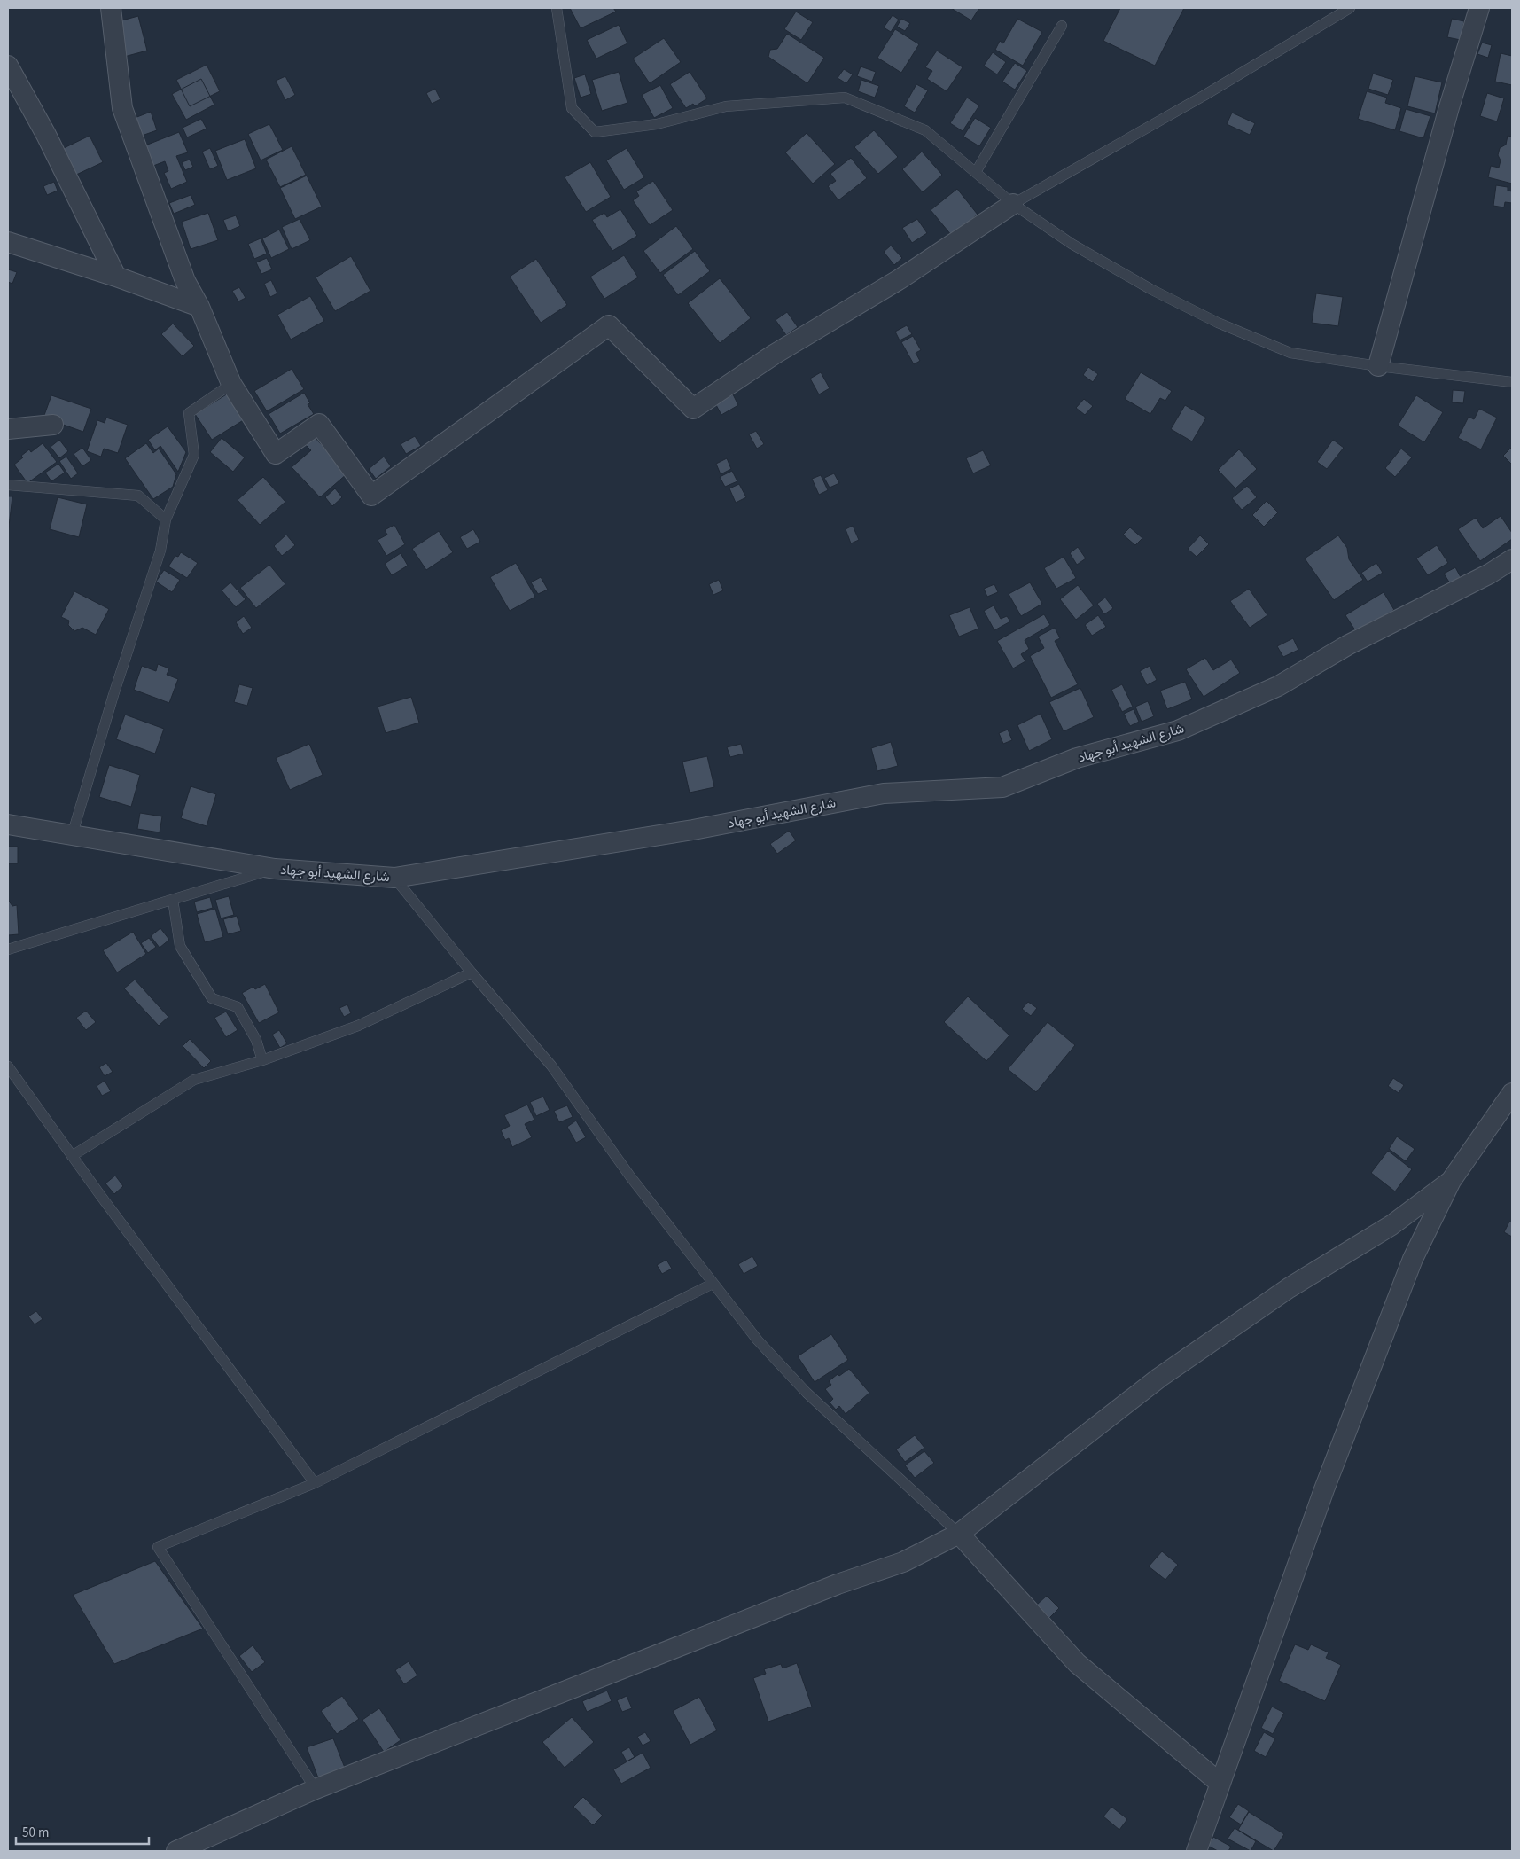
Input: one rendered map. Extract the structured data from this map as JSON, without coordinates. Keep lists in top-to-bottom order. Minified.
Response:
{"streets":{"street":["شارع الشهيد أبو جهاد"]},"scale_bar":"50 m"}
